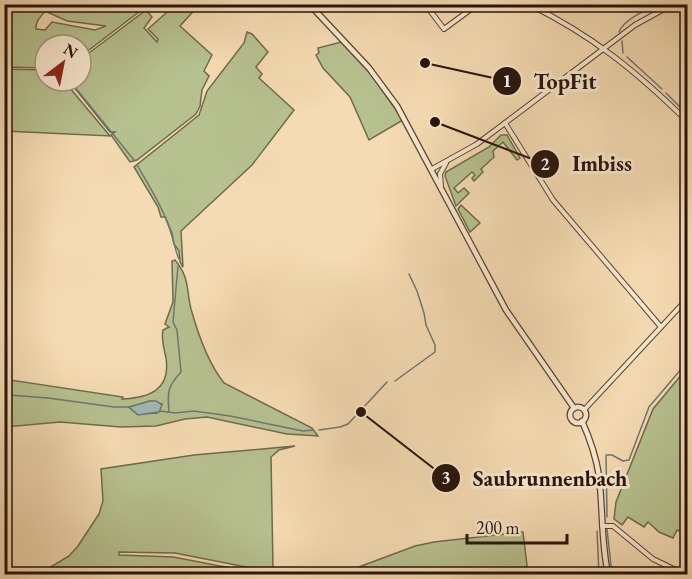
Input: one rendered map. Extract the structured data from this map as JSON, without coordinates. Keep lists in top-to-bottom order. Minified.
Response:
{"places":["TopFit","Imbiss","Saubrunnenbach"],"scale_bar":"200 m","north":"top right"}
